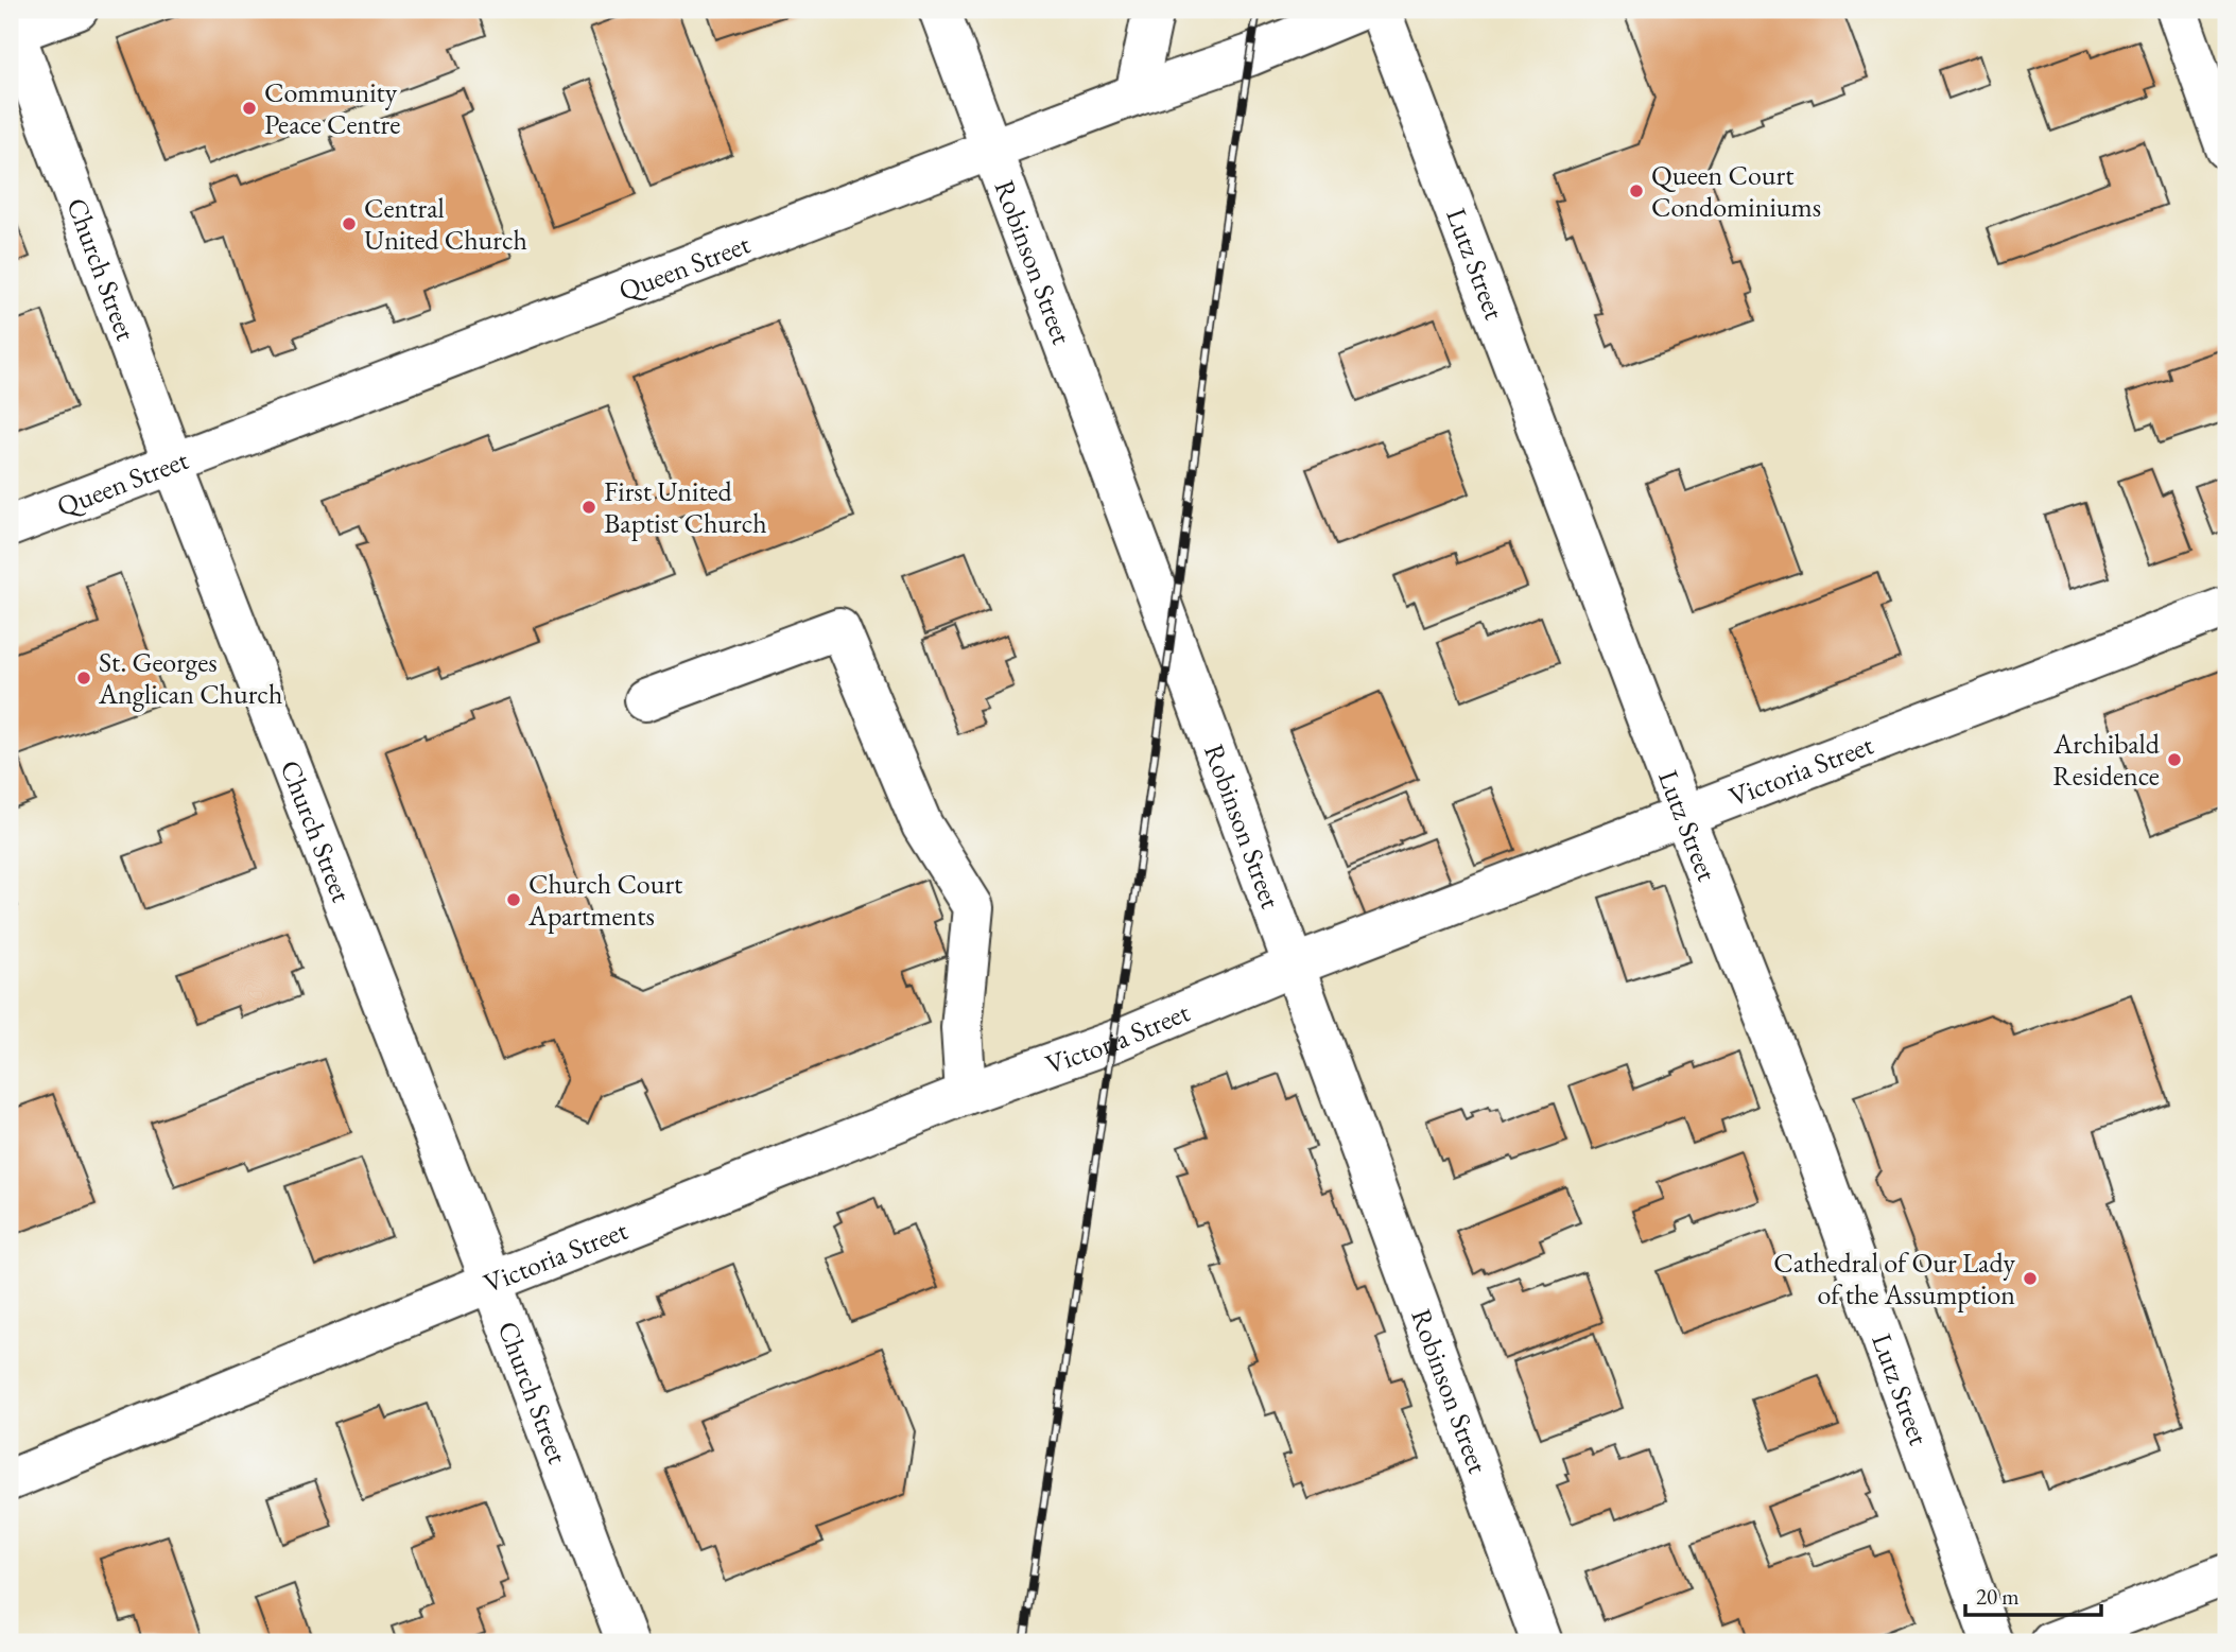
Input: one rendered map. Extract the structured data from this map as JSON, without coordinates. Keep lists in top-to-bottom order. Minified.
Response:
{"streets":{"street":["Robinson Street","Lutz Street","Queen Street","Church Street","Victoria Street"]},"crossings":[["Robinson Street","Queen Street"],["Robinson Street","Victoria Street"],["Lutz Street","Victoria Street"],["Queen Street","Church Street"],["Church Street","Victoria Street"]],"places":["Community Peace Centre","Queen Court Condominiums","Central United Church","First United Baptist Church","St. Georges Anglican Church","Archibald Residence","Church Court Apartments","Cathedral of Our Lady of the Assumption"],"scale_bar":"20 m"}
